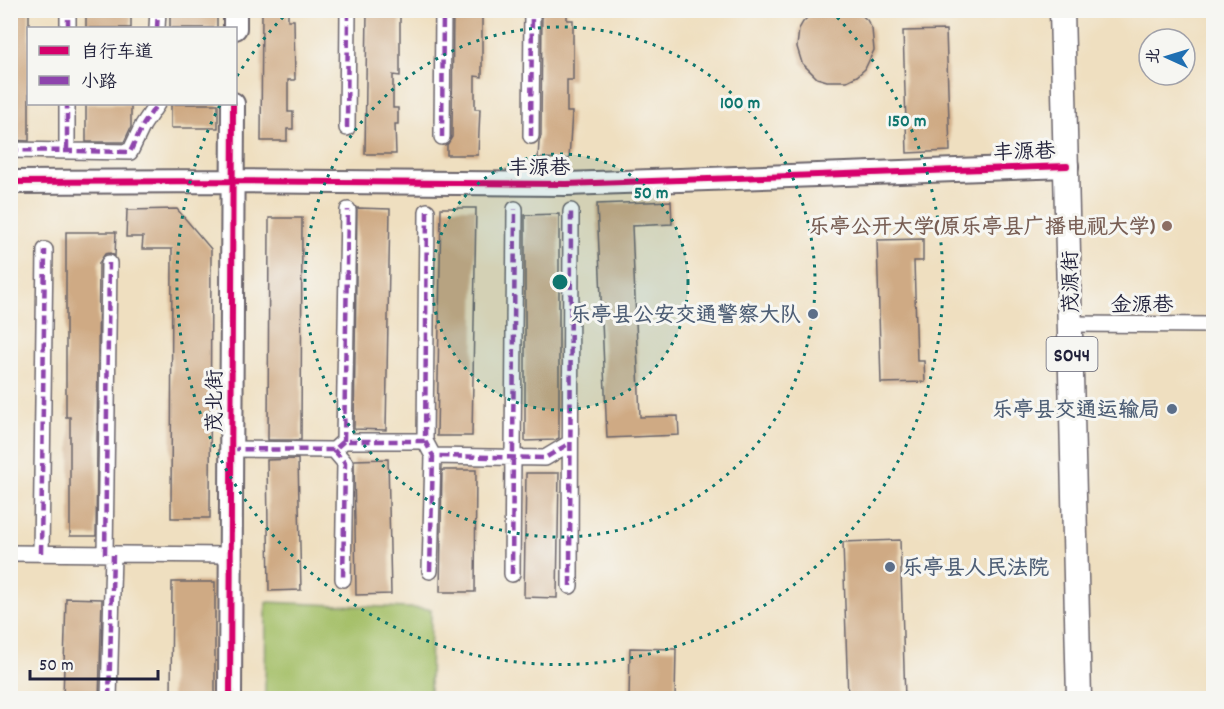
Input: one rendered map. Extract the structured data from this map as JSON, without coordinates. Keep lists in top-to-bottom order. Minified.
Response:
{"streets":{"main road":["茂源街","S044"],"street":["丰源巷","金源巷","茂北街"]},"crossings":[["丰源巷","茂源街"],["丰源巷","茂北街"],["茂源街","金源巷"]],"places":["乐亭公开大学(原乐亭县广播电视大学)","乐亭县公安交通警察大队","乐亭县交通运输局","乐亭县人民法院"],"legend":["自行车道","小路"],"scale_bar":"50 m","north":"left","rings":["100 m","150 m","50 m"]}
